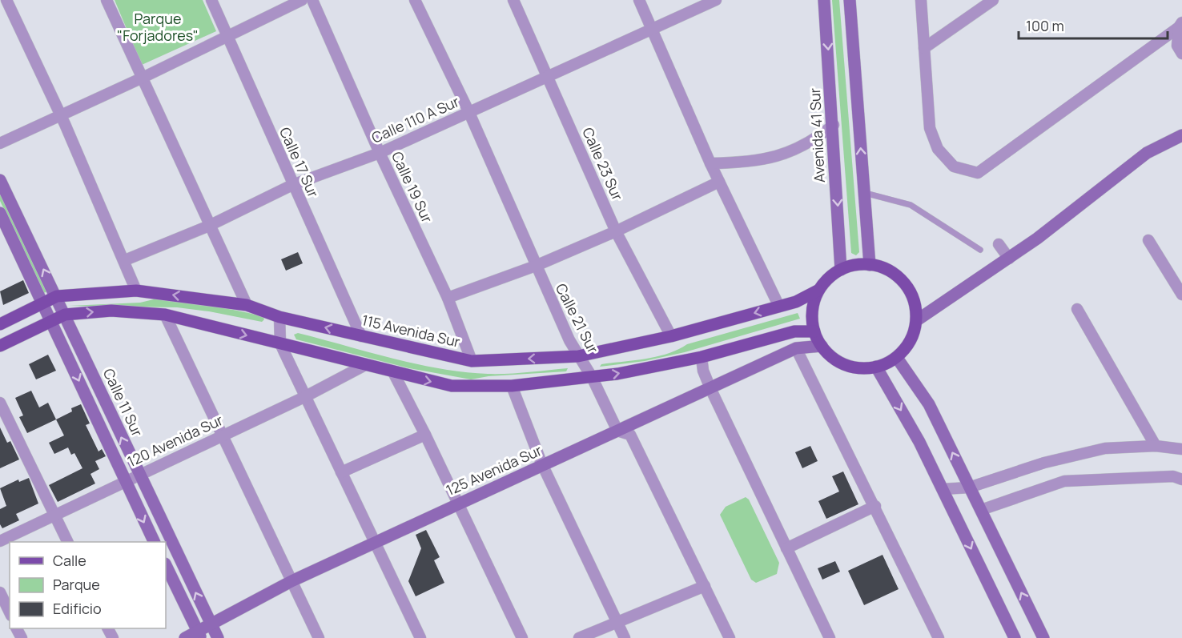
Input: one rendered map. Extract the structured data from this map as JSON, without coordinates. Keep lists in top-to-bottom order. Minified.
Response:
{"streets":{"main road":["Avenida 41 Sur","115 Avenida Sur","Calle 11 Sur","125 Avenida Sur"],"street":["Calle 110 A Sur","Calle 17 Sur","Calle 23 Sur","Calle 19 Sur","Calle 21 Sur","120 Avenida Sur"]},"crossings":[["Calle 110 A Sur","Calle 17 Sur"],["Calle 110 A Sur","Calle 23 Sur"],["Calle 110 A Sur","Calle 19 Sur"],["Calle 110 A Sur","Calle 21 Sur"],["Avenida 41 Sur","115 Avenida Sur"],["Avenida 41 Sur","125 Avenida Sur"],["Calle 17 Sur","115 Avenida Sur"],["Calle 23 Sur","115 Avenida Sur"],["Calle 19 Sur","115 Avenida Sur"],["Calle 21 Sur","115 Avenida Sur"],["Calle 21 Sur","125 Avenida Sur"],["115 Avenida Sur","Calle 11 Sur"],["115 Avenida Sur","125 Avenida Sur"],["Calle 11 Sur","120 Avenida Sur"],["Calle 11 Sur","125 Avenida Sur"]],"parks":["Parque \"Forjadores\""],"legend":["Calle","Parque","Edificio"],"scale_bar":"100 m"}
